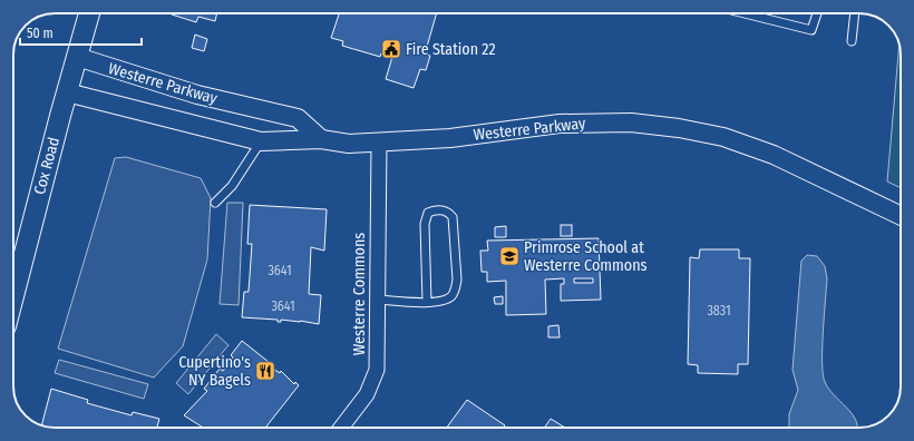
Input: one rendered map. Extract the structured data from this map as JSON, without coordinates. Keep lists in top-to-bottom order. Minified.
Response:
{"streets":{"main road":["Cox Road"],"street":["Westerre Parkway","Westerre Commons"]},"crossings":[["Westerre Parkway","Cox Road"],["Westerre Parkway","Westerre Commons"]],"places":{"public building":["Fire Station 22"],"school or university":["Primrose School at Westerre Commons"],"restaurant":["Cupertino's NY Bagels"]},"house_numbers":["3641","3641","3831"],"scale_bar":"50 m"}
